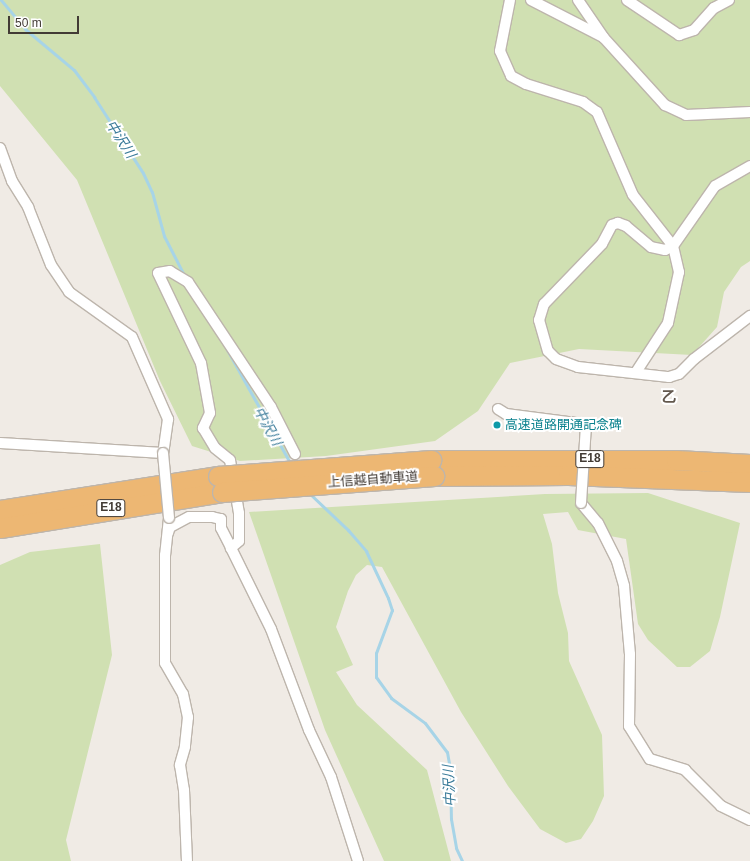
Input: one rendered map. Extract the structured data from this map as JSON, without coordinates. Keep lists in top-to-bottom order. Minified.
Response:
{"streets":{"highway":["E18","上信越自動車道"]},"districts":["乙"],"water":["中沢川"],"places":["高速道路開通記念碑"],"scale_bar":"50 m"}
